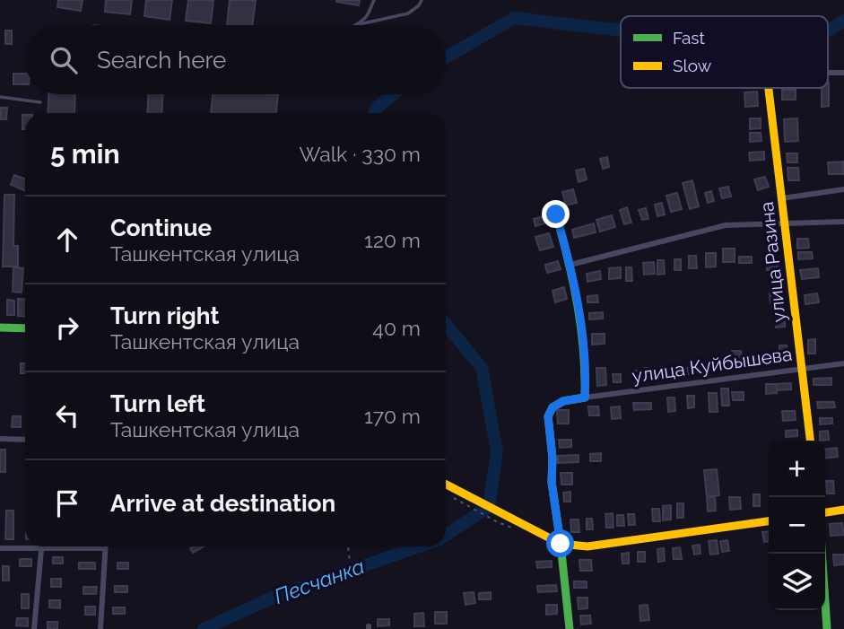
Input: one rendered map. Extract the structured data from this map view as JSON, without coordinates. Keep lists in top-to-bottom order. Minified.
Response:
{"streets":{"street":["улица Разина","улица Куйбышева"]},"crossings":[["улица Разина","улица Куйбышева"]],"water":["Песчанка"],"legend":["Fast","Slow"],"page":{"search":"Search here","heading":["5 min","Walk · 330 m"],"list":[["Continue","Ташкентская улица","120 m"],["Turn right","Ташкентская улица","40 m"],["Turn left","Ташкентская улица","170 m"],"Arrive at destination"],"map_buttons":["+","−"]}}
